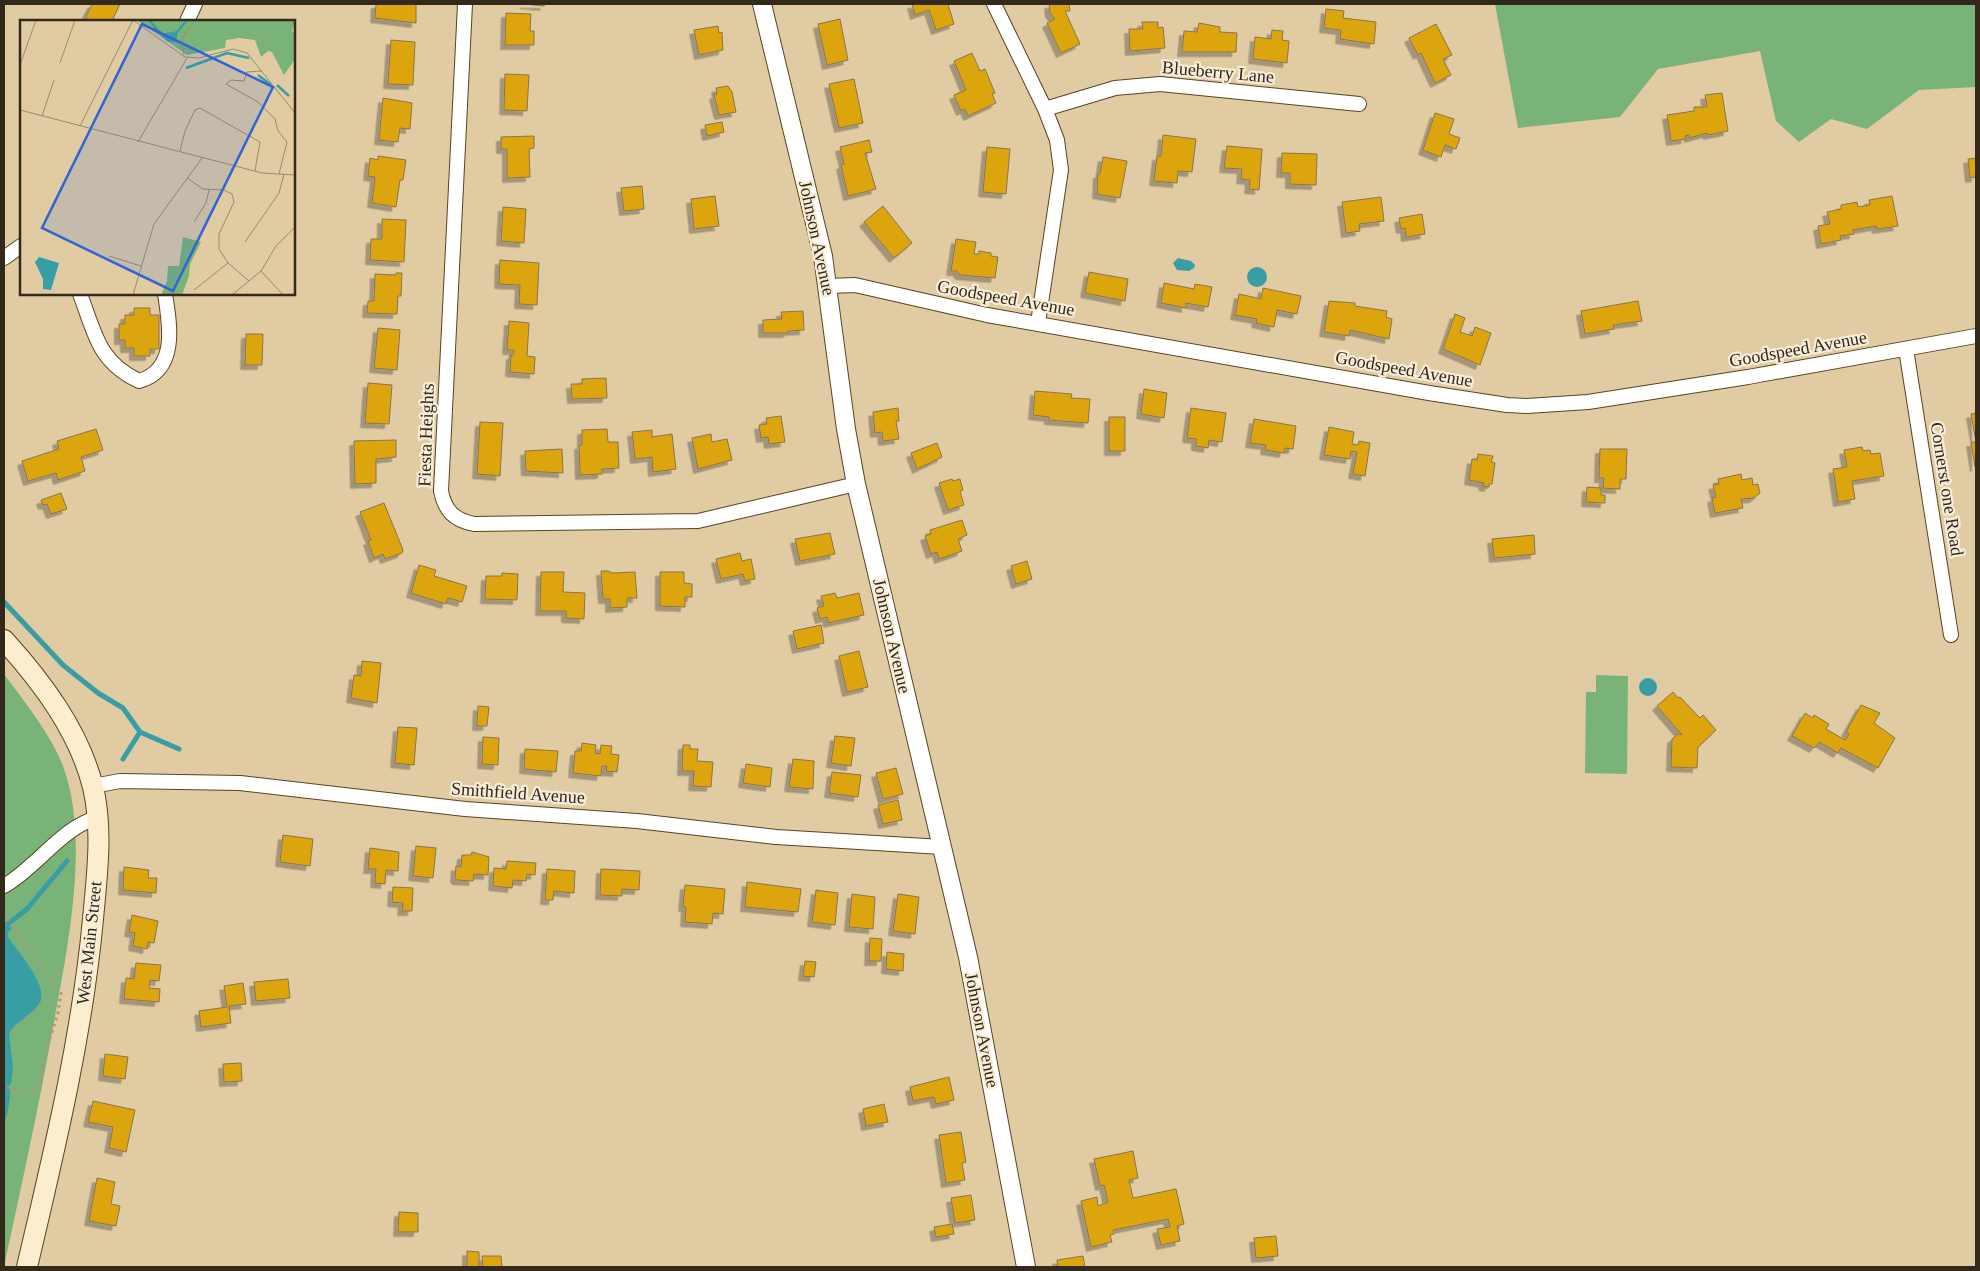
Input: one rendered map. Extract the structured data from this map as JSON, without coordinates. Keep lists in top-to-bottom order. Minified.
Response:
{"streets":{"main road":["West Main Street"],"street":["Blueberry Lane","Johnson Avenue","Goodspeed Avenue","Fiesta Heights","Cornerst one Road","Smithfield Avenue"]},"crossings":[["Johnson Avenue","Goodspeed Avenue"],["Johnson Avenue","Fiesta Heights"],["Johnson Avenue","Smithfield Avenue"],["Goodspeed Avenue","Cornerst one Road"],["Smithfield Avenue","West Main Street"]]}
